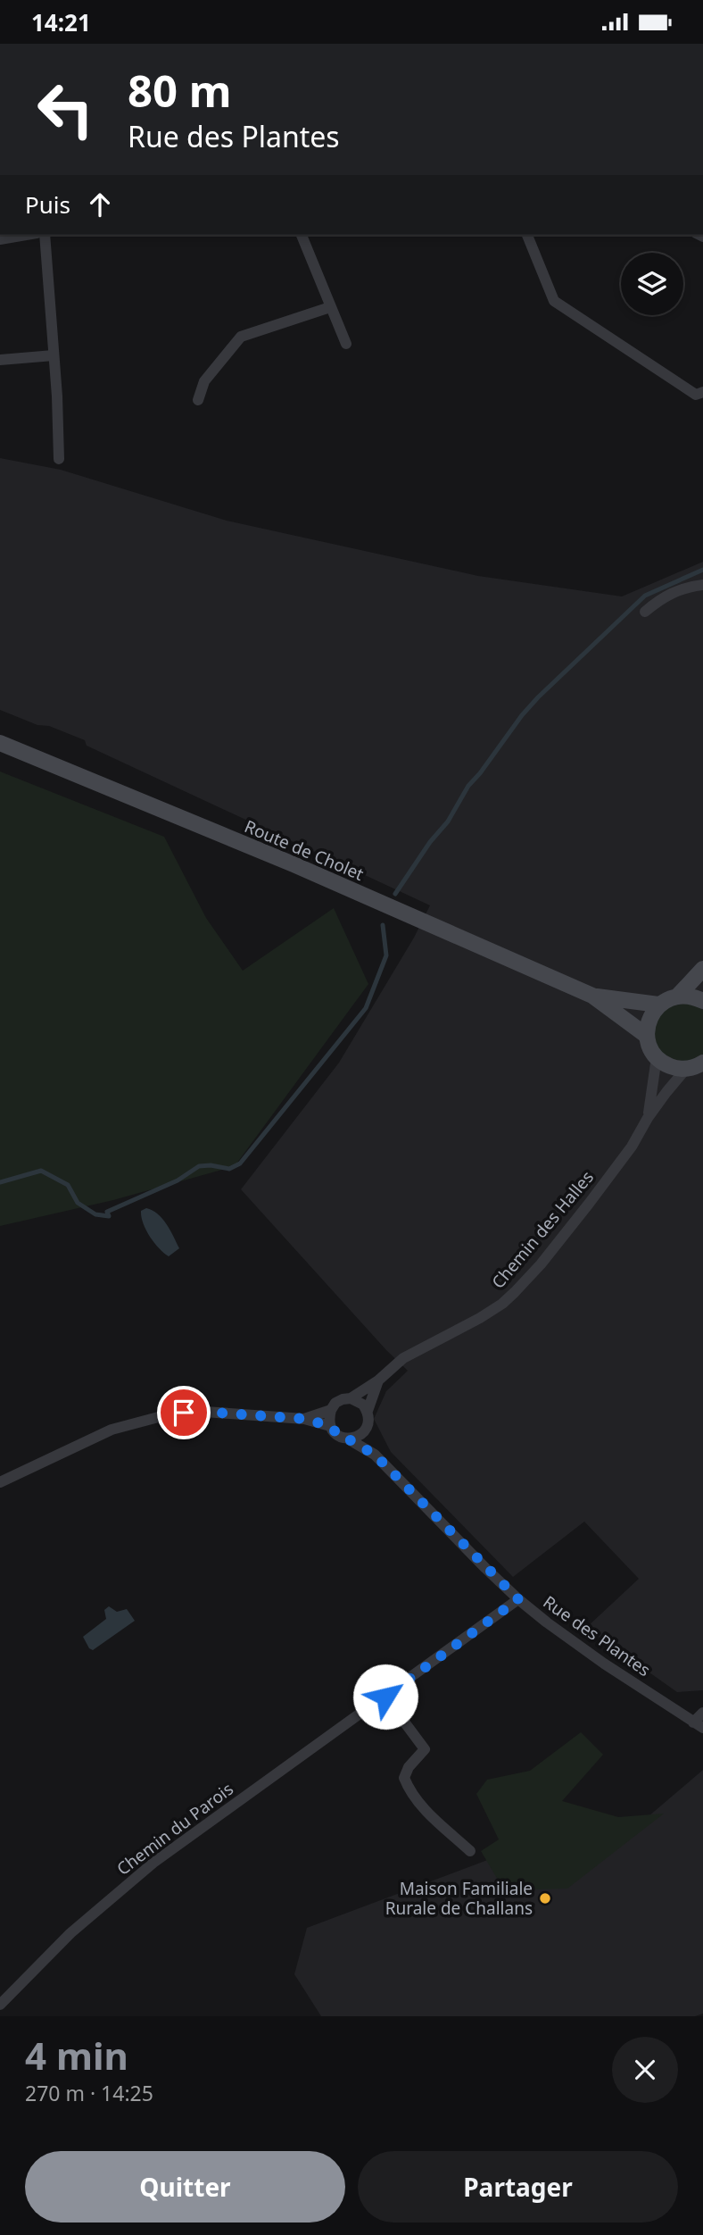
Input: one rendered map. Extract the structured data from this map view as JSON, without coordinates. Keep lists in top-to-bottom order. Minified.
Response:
{"streets":{"main road":["Route de Cholet"],"street":["Chemin des Halles","Rue des Plantes","Chemin du Parois"]},"crossings":[["Chemin des Halles","Rue des Plantes"],["Rue des Plantes","Chemin du Parois"]],"places":["Maison Familiale Rurale de Challans"],"page":{"status":"14:21","turn":["80 m","Rue des Plantes"],"then":"Puis","heading":["4 min","270 m · 14:25"],"buttons":["Quitter","Partager"]}}
